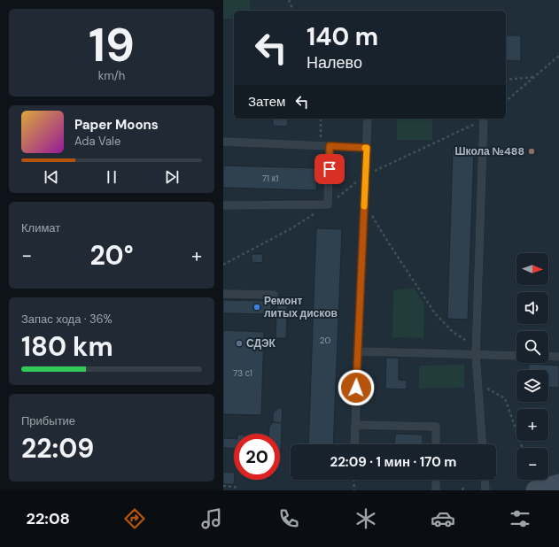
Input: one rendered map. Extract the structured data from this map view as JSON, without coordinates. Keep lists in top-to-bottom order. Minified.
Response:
{"places":["Школа №488","Ремонт литых дисков","СДЭК"],"house_numbers":["71 к1","20","73 с1"],"north":"right","page":{"tile":[["19","km/h"],"Климат",["Запас хода · 36%","180 km"],["Прибытие","22:09"]],"turn":["140 m","Налево"],"then":"Затем","song":["Paper Moons","Ada Vale"],"heat":["−","20°","+"],"map_buttons":["+","−"],"limit":"20","trip":"22:09 · 1 мин · 170 m","tabs":"22:08"}}
